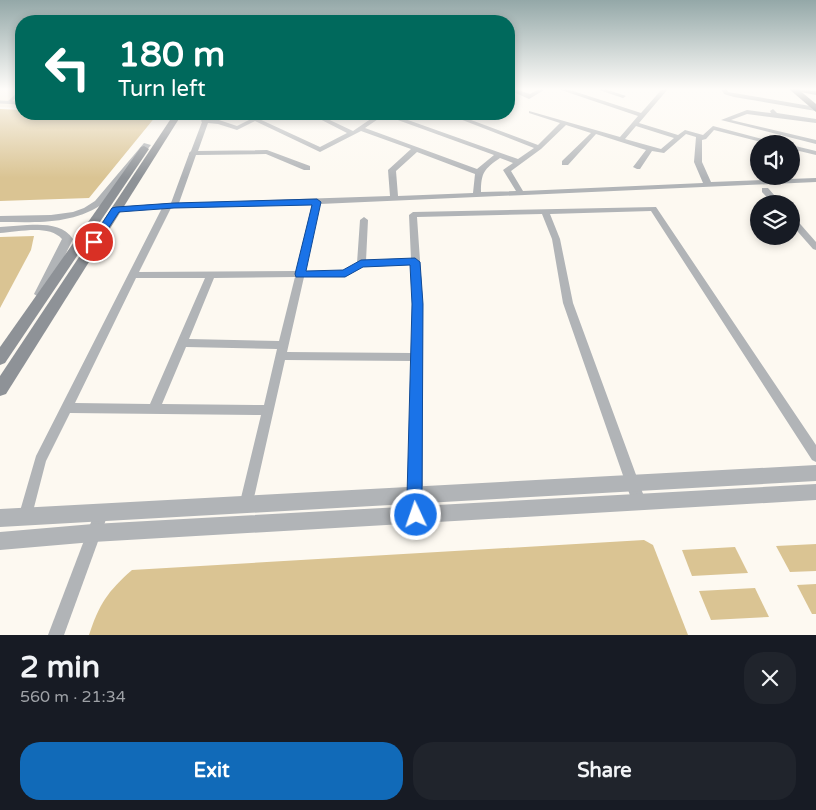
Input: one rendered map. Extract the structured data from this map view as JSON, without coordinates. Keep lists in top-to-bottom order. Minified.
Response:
{"page":{"turn":["180 m","Turn left"],"heading":["2 min","560 m · 21:34"],"buttons":["Exit","Share"]}}
